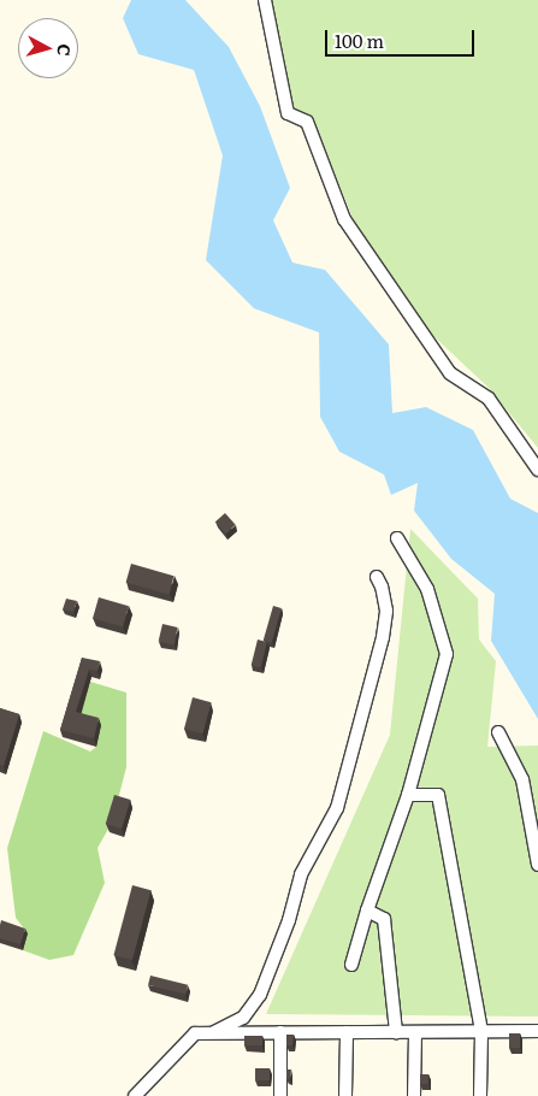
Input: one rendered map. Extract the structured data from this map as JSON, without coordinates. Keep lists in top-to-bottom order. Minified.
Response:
{"scale_bar":"100 m","north":"right"}
